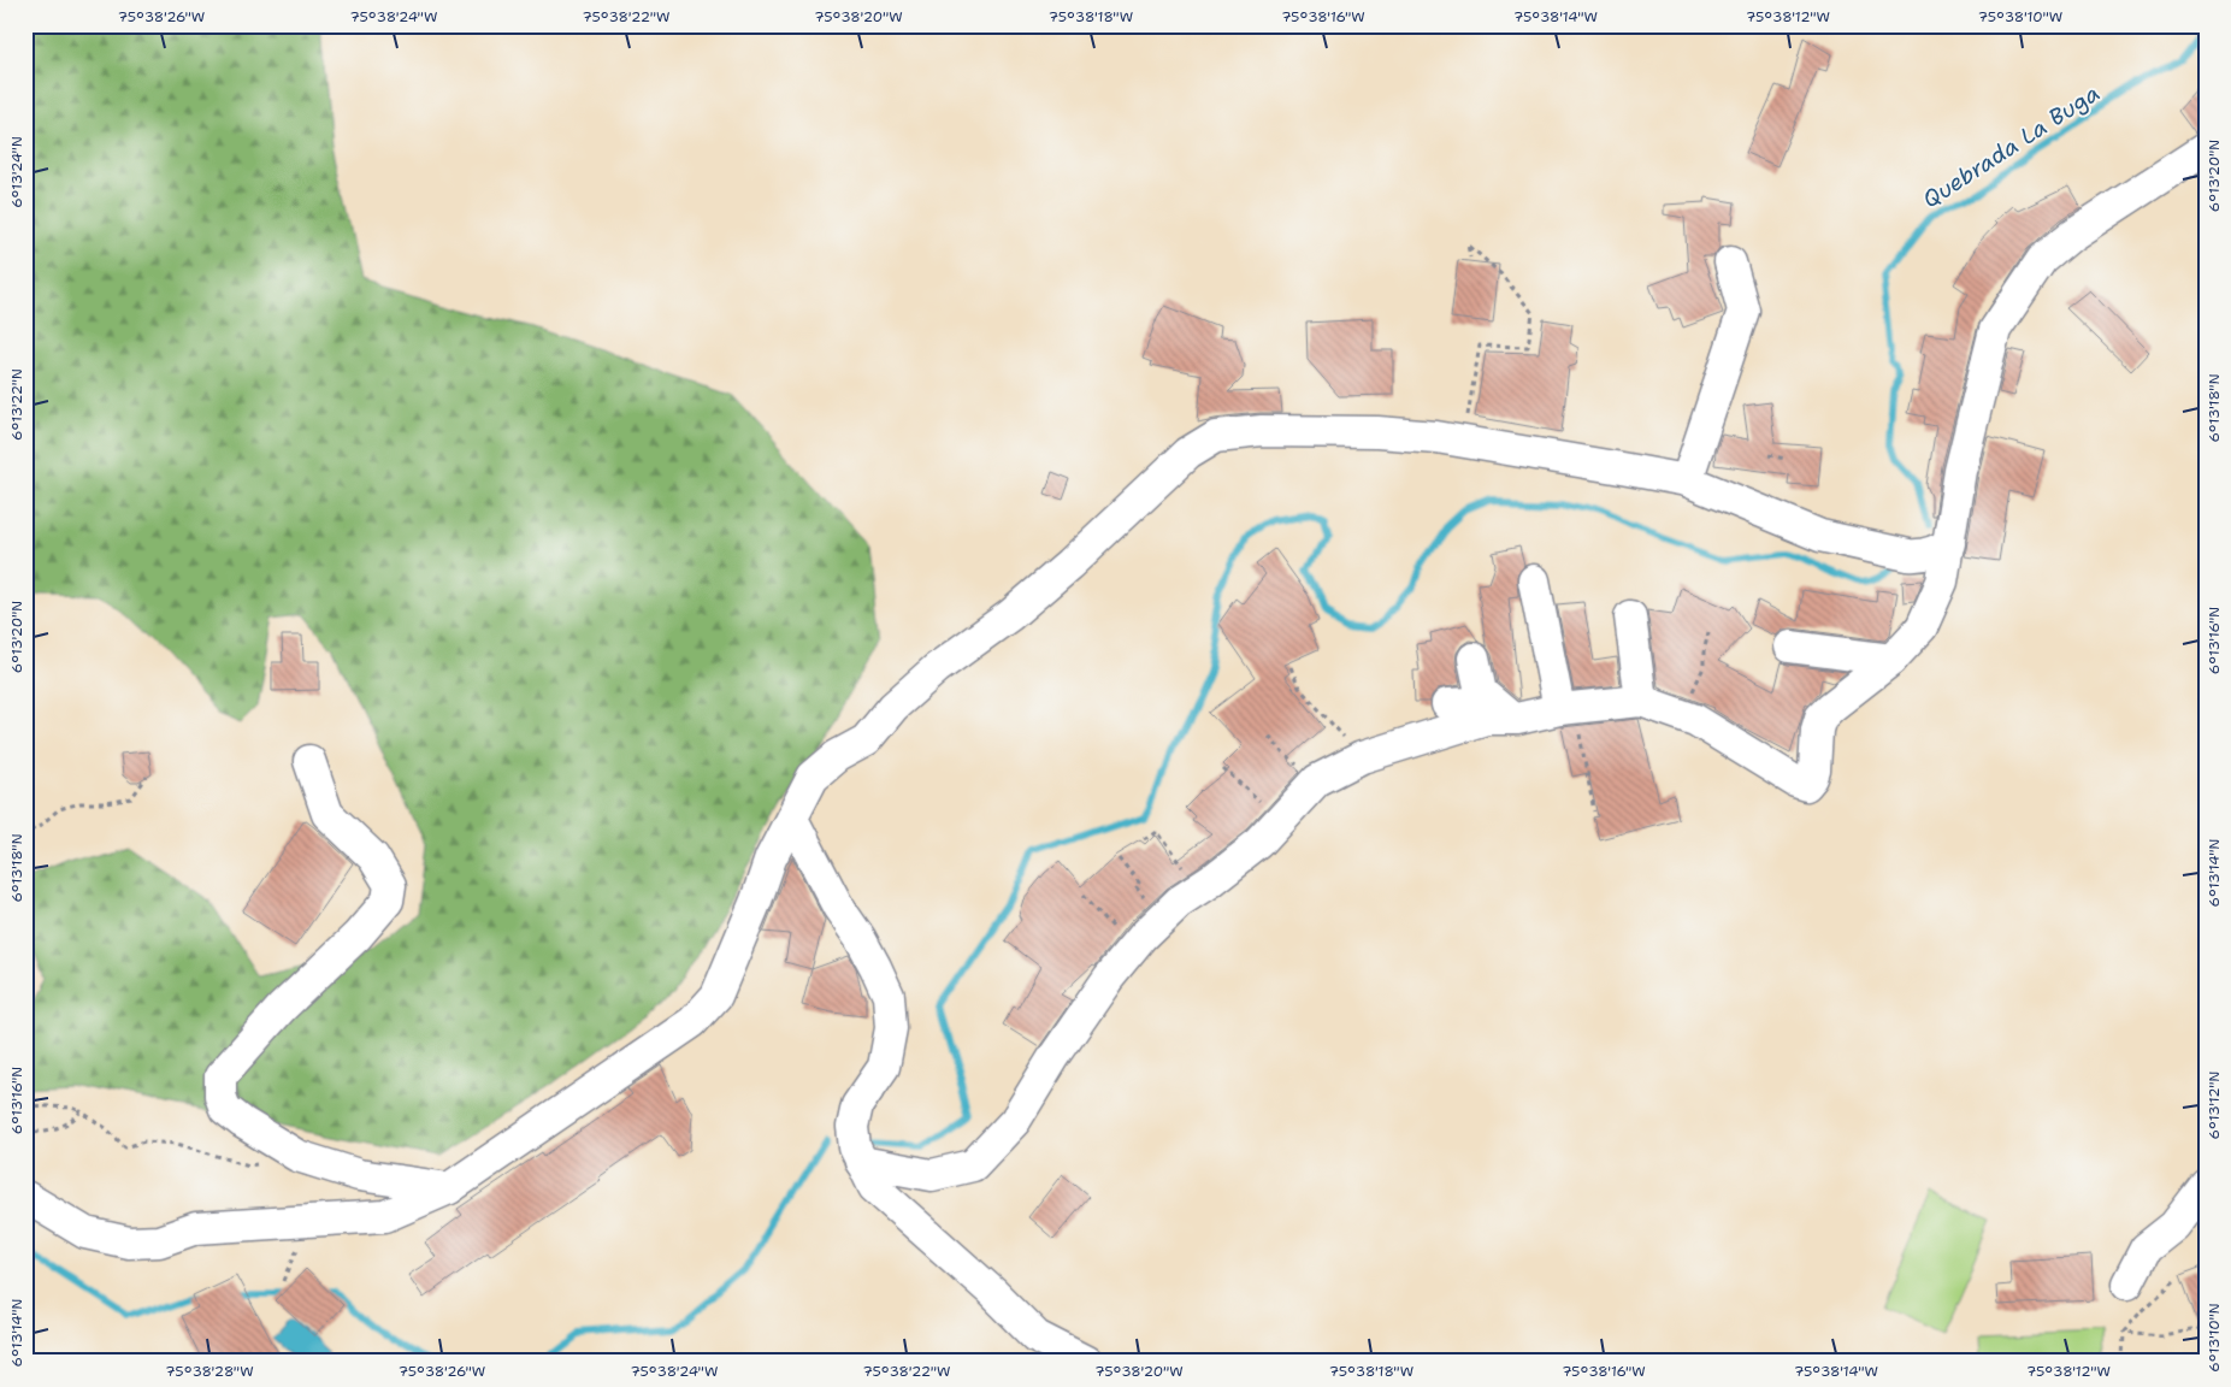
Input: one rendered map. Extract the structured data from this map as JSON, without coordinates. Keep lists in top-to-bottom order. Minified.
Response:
{"water":["Quebrada La Buga"],"coordinates":["75°38'26\"W","75°38'24\"W","75°38'22\"W","75°38'20\"W","75°38'18\"W","75°38'16\"W","75°38'14\"W","75°38'12\"W","75°38'10\"W","6°13'24\"N","6°13'20\"N","6°13'22\"N","6°13'18\"N","6°13'16\"N","6°13'14\"N","6°13'12\"N","6°13'10\"N","75°38'28\"W"]}
